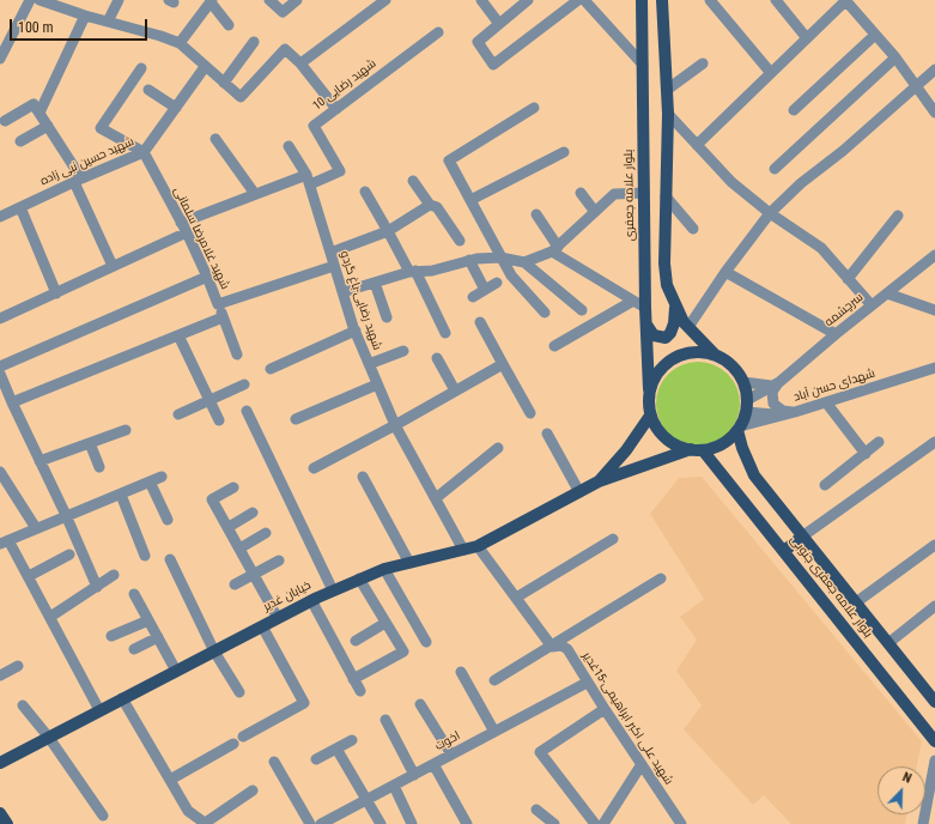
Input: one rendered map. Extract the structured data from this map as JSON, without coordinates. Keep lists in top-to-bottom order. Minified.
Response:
{"streets":{"main road":["بلوار علامه جعفری","بلوار علامه جعفری جنوبی","خیابان غدیر"],"street":["شهید رضایی 10","شهید حسین نبی زاده","شهید غلامرضا سلمانی","شهید رضایی-باغ گردو","سرچشمه","شهدای حسن آباد","شهید علی اکبر ابراهیمی-15غدیر","اخوت"]},"crossings":[["شهید رضایی 10","شهید رضایی-باغ گردو"],["شهید حسین نبی زاده","شهید غلامرضا سلمانی"],["بلوار علامه جعفری","سرچشمه"],["بلوار علامه جعفری","شهدای حسن آباد"],["بلوار علامه جعفری","بلوار علامه جعفری جنوبی"],["شهید غلامرضا سلمانی","شهید رضایی-باغ گردو"],["شهید رضایی-باغ گردو","خیابان غدیر"],["سرچشمه","شهدای حسن آباد"],["سرچشمه","بلوار علامه جعفری جنوبی"],["شهدای حسن آباد","بلوار علامه جعفری جنوبی"],["خیابان غدیر","شهید علی اکبر ابراهیمی-15غدیر"],["شهید علی اکبر ابراهیمی-15غدیر","اخوت"]],"scale_bar":"100 m","north":"top right"}
